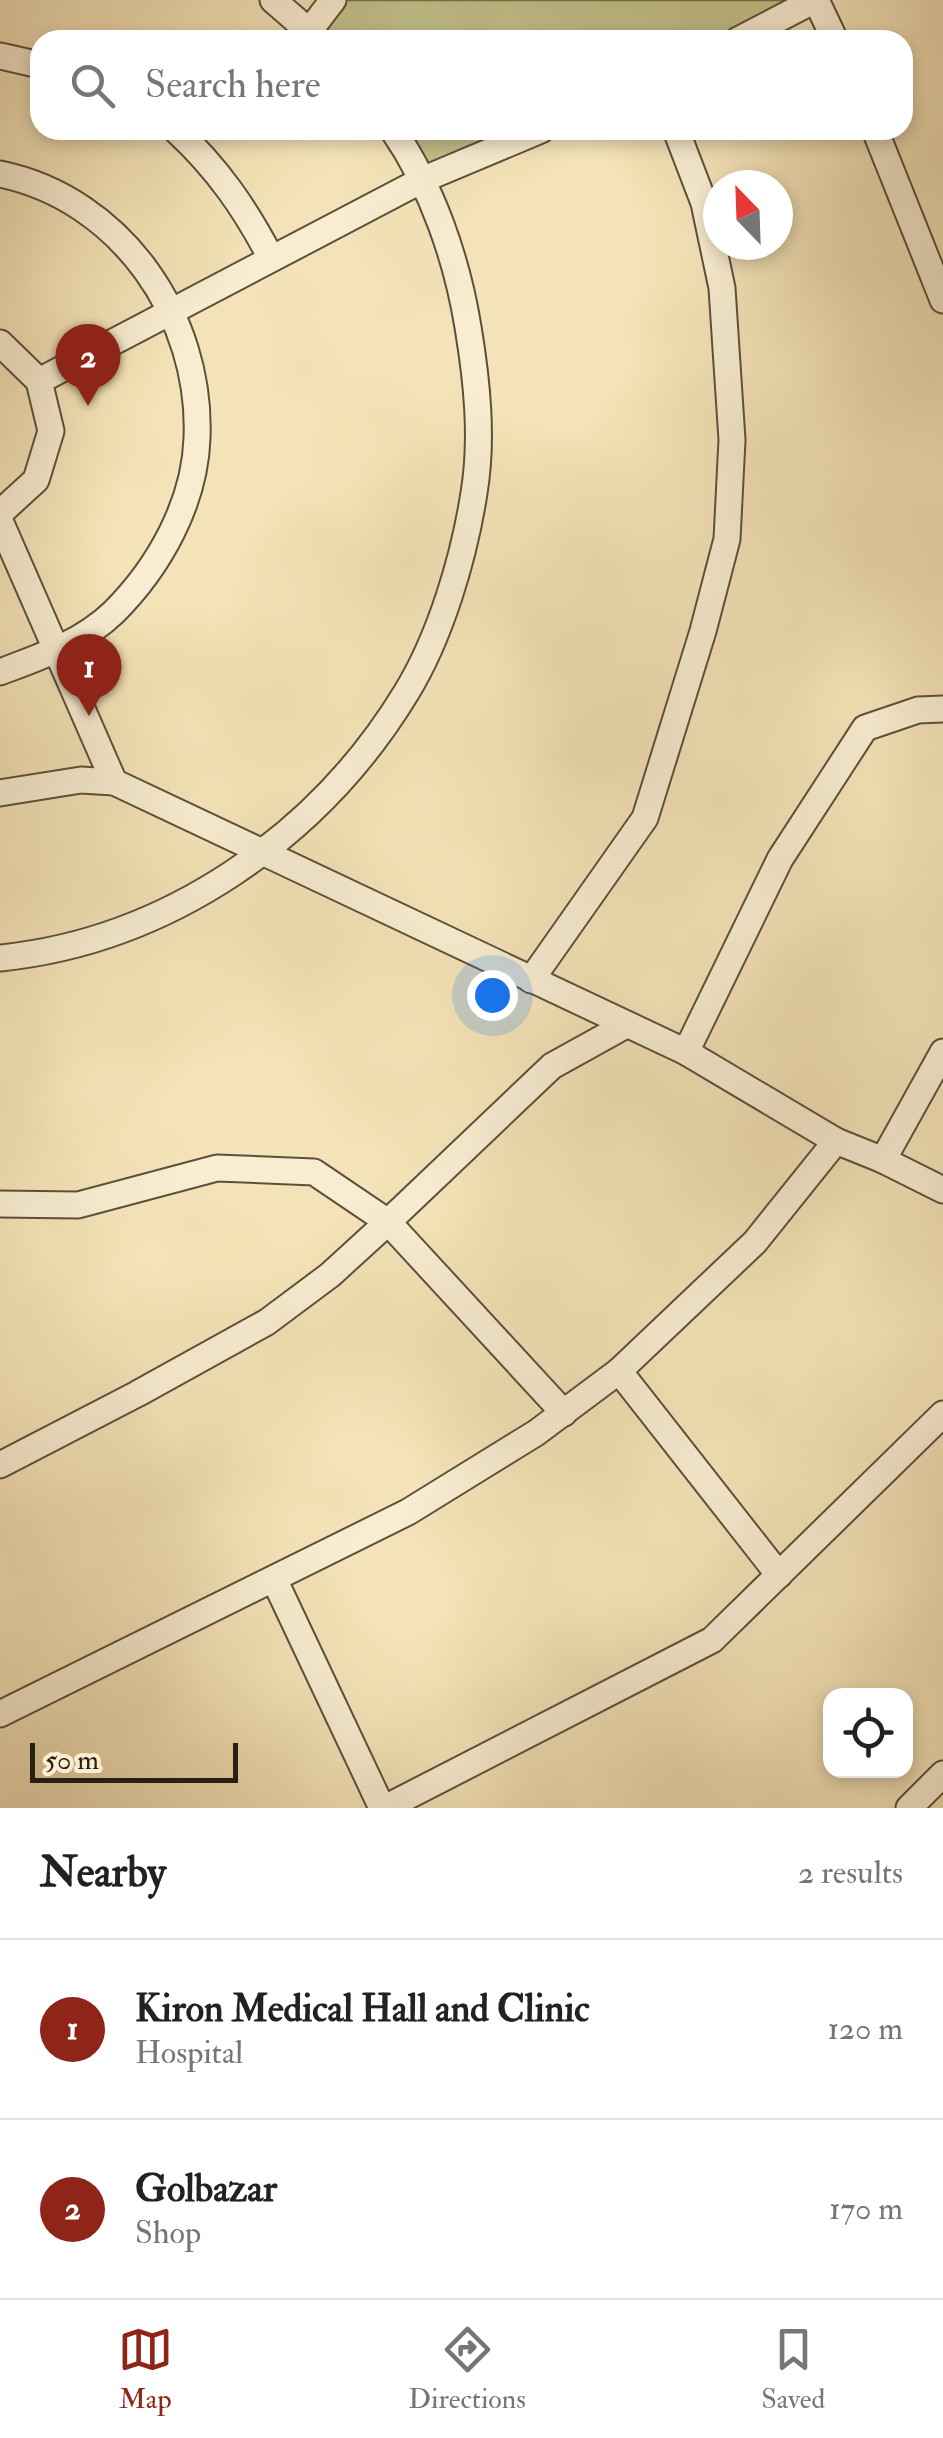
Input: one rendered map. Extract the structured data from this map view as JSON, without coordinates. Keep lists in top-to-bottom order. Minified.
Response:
{"scale_bar":"50 m","north":"top left","page":{"search":"Search here","pins":["2","1"],"scale":"50 m","heading":["Nearby","2 results"],"list":[{"mark":"1","name":"Kiron Medical Hall and Clinic","note":"Hospital","value":"120 m"},{"mark":"2","name":"Golbazar","note":"Shop","value":"170 m"}],"nav":["Map","Directions","Saved"]}}
